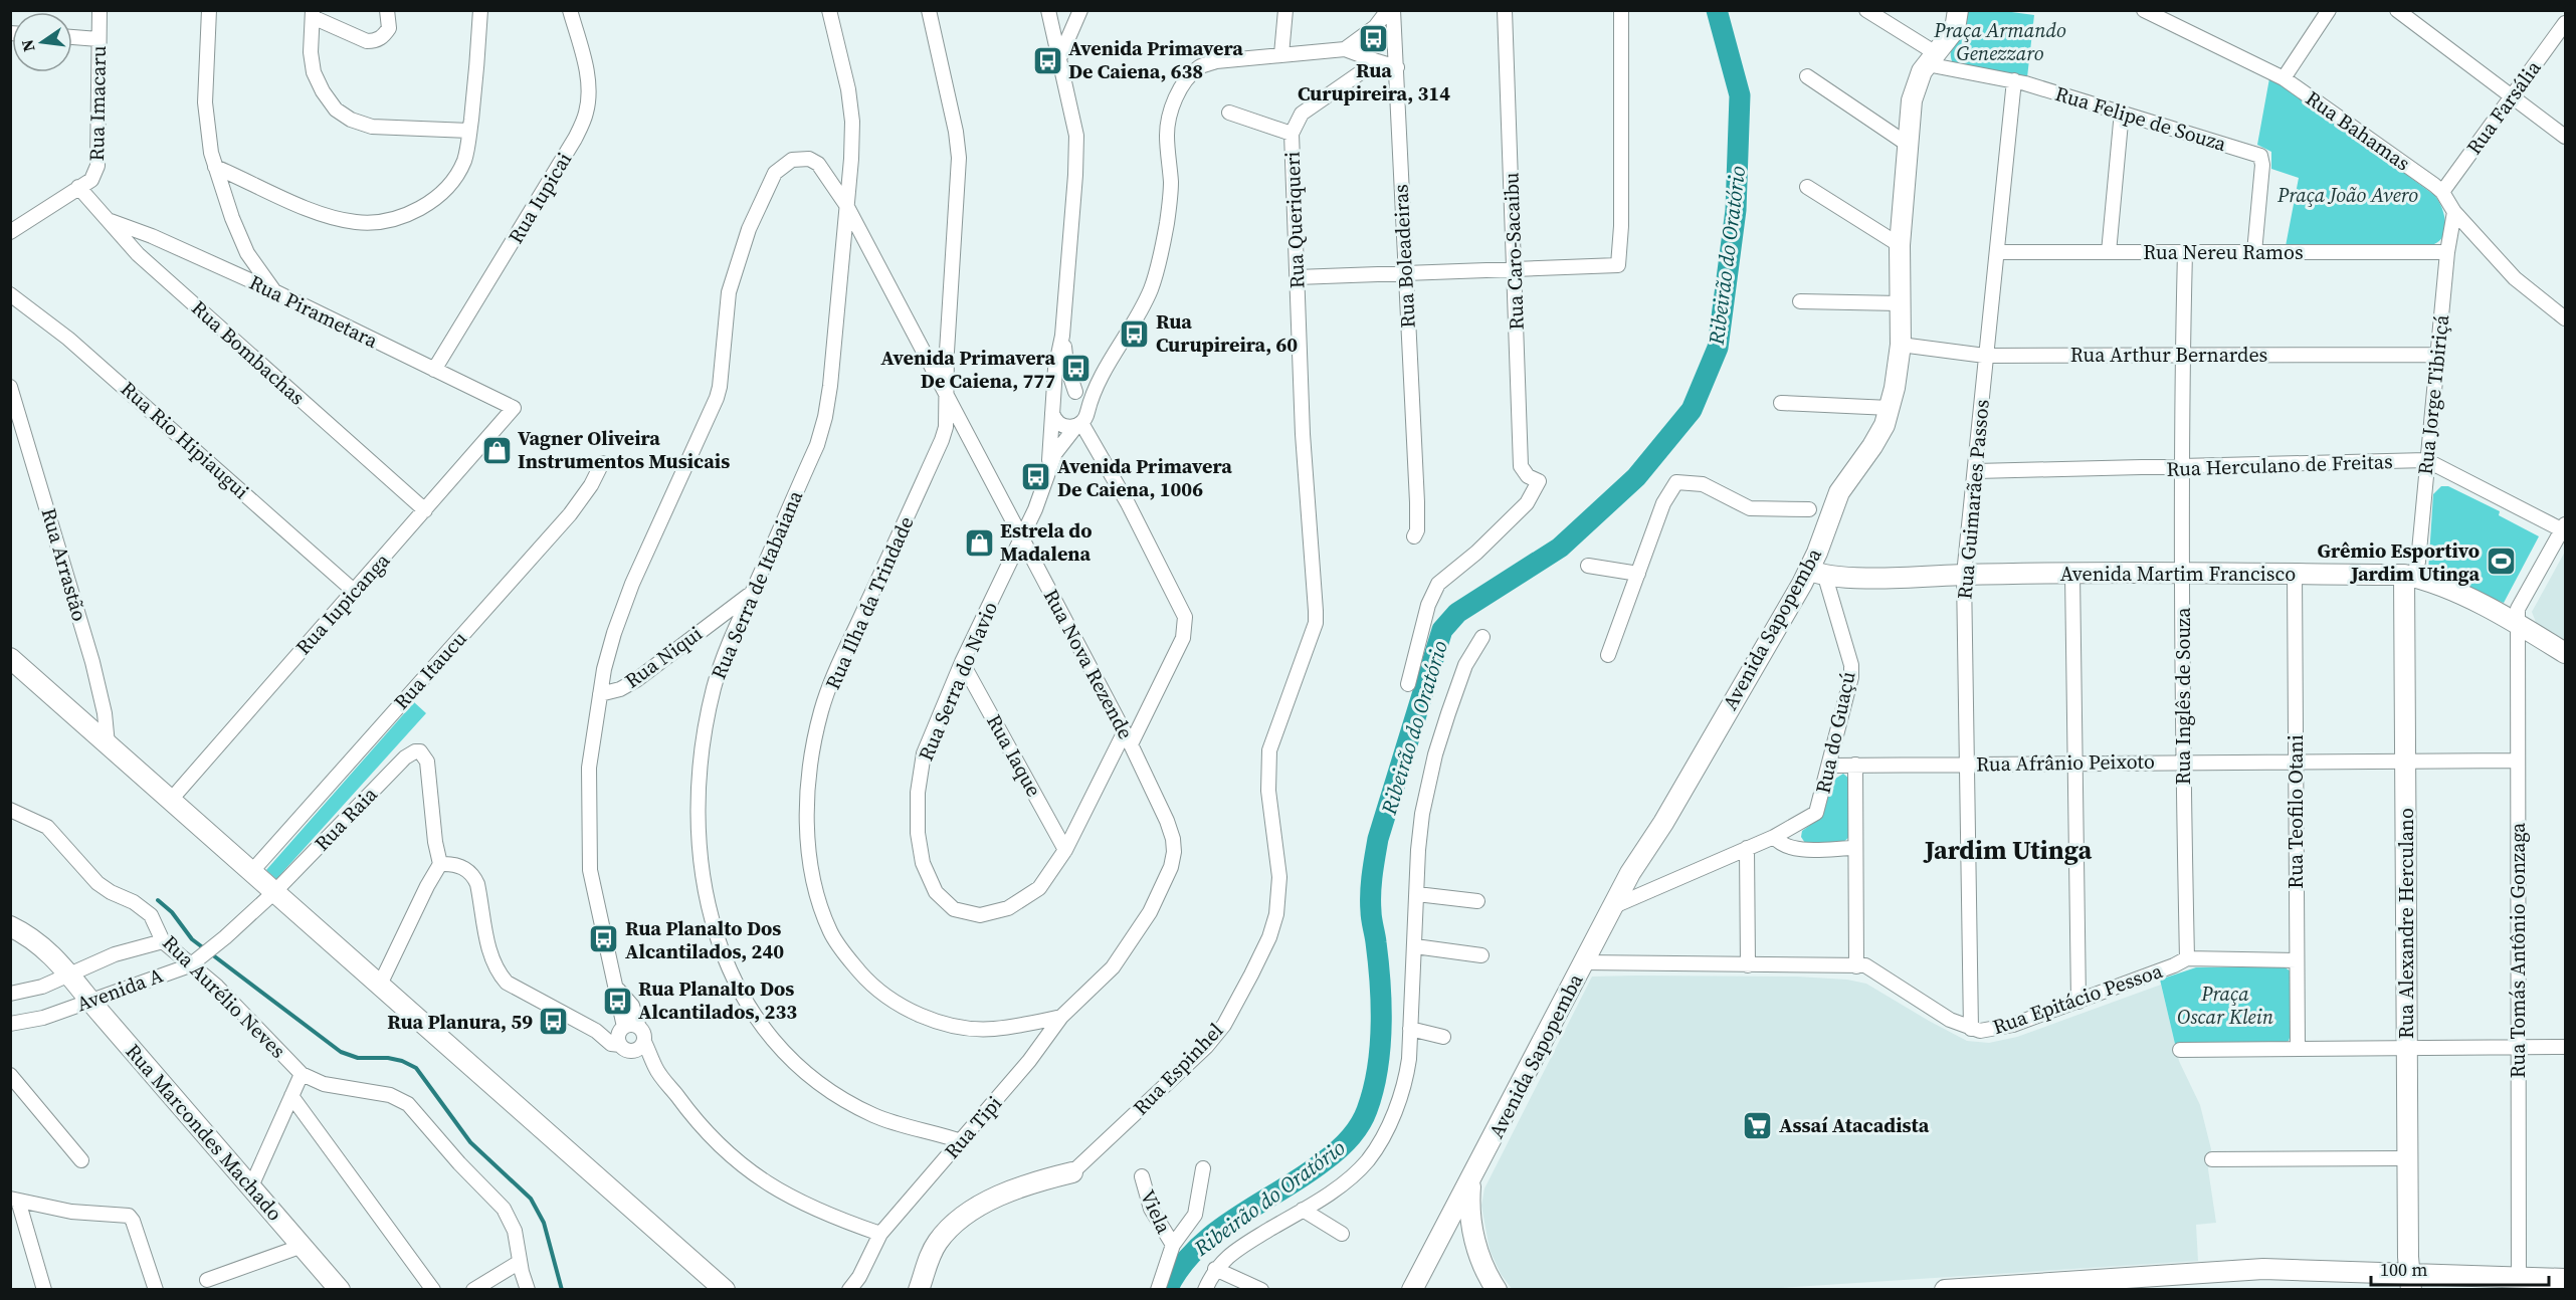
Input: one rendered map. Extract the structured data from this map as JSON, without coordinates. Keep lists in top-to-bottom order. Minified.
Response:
{"streets":{"main road":["Avenida Martim Francisco","Avenida Sapopemba","Rua Alexandre Herculano","Rua Marcondes Machado"],"street":["Rua Imacaru","Rua Farsália","Rua Felipe de Souza","Rua Bahamas","Rua Iupicai","Rua Queriqueri","Rua Caro-Sacaibu","Rua Nereu Ramos","Rua Boleadeiras","Rua Pirametara","Rua Bombachas","Rua Arthur Bernardes","Rua Jorge Tibiriçá","Rua Rio Hipiaugui","Rua Herculano de Freitas","Rua Guimarães Passos","Rua Arrastão","Rua Serra de Itabaiana","Rua Ilha da Trindade","Rua Iupicanga","Rua Niqui","Rua Nova Rezende","Rua Itaucu","Rua Serra do Navio","Rua Inglês de Souza","Rua do Guaçú","Rua Iaque","Rua Afrânio Peixoto","Rua Teofilo Otani","Rua Raia","Rua Tomás Antônio Gonzaga","Avenida A","Rua Aurélio Neves","Rua Epitácio Pessoa","Rua Espinhel","Rua Tipi","Viela"]},"crossings":[["Rua Imacaru","Rua Bombachas"],["Rua Farsália","Rua Bahamas"],["Rua Felipe de Souza","Rua Nereu Ramos"],["Rua Felipe de Souza","Rua Guimarães Passos"],["Rua Felipe de Souza","Avenida Sapopemba"],["Rua Bahamas","Rua Jorge Tibiriçá"],["Rua Iupicai","Rua Pirametara"],["Rua Queriqueri","Rua Espinhel"],["Rua Nereu Ramos","Rua Jorge Tibiriçá"],["Rua Nereu Ramos","Rua Guimarães Passos"],["Rua Nereu Ramos","Rua Inglês de Souza"],["Rua Pirametara","Rua Bombachas"],["Rua Pirametara","Rua Iupicanga"],["Rua Bombachas","Rua Iupicanga"],["Rua Arthur Bernardes","Rua Jorge Tibiriçá"],["Rua Arthur Bernardes","Rua Guimarães Passos"],["Rua Arthur Bernardes","Avenida Sapopemba"],["Rua Arthur Bernardes","Rua Inglês de Souza"],["Rua Jorge Tibiriçá","Rua Herculano de Freitas"],["Rua Jorge Tibiriçá","Avenida Martim Francisco"],["Rua Jorge Tibiriçá","Rua Alexandre Herculano"],["Rua Rio Hipiaugui","Rua Iupicanga"],["Rua Herculano de Freitas","Rua Guimarães Passos"],["Rua Herculano de Freitas","Rua Inglês de Souza"],["Rua Herculano de Freitas","Rua Tomás Antônio Gonzaga"],["Rua Guimarães Passos","Avenida Martim Francisco"],["Rua Guimarães Passos","Rua Afrânio Peixoto"],["Rua Guimarães Passos","Rua Epitácio Pessoa"],["Avenida Martim Francisco","Avenida Sapopemba"],["Avenida Martim Francisco","Rua Inglês de Souza"],["Avenida Martim Francisco","Rua do Guaçú"],["Avenida Martim Francisco","Rua Teofilo Otani"],["Avenida Martim Francisco","Rua Alexandre Herculano"],["Avenida Martim Francisco","Rua Tomás Antônio Gonzaga"],["Rua Serra de Itabaiana","Rua Niqui"],["Rua Serra de Itabaiana","Rua Nova Rezende"],["Rua Serra de Itabaiana","Rua Tipi"],["Rua Ilha da Trindade","Rua Nova Rezende"],["Rua Ilha da Trindade","Rua Tipi"],["Avenida Sapopemba","Rua do Guaçú"],["Avenida Sapopemba","Rua Epitácio Pessoa"],["Rua Niqui","Rua Nova Rezende"],["Rua Nova Rezende","Rua Serra do Navio"],["Rua Nova Rezende","Rua Tipi"],["Rua Serra do Navio","Rua Iaque"],["Rua Inglês de Souza","Rua Afrânio Peixoto"],["Rua Inglês de Souza","Rua Epitácio Pessoa"],["Rua do Guaçú","Rua Afrânio Peixoto"],["Rua Afrânio Peixoto","Rua Teofilo Otani"],["Rua Afrânio Peixoto","Rua Alexandre Herculano"],["Rua Afrânio Peixoto","Rua Tomás Antônio Gonzaga"],["Rua Teofilo Otani","Rua Epitácio Pessoa"],["Rua Raia","Avenida A"],["Avenida A","Rua Aurélio Neves"],["Avenida A","Rua Marcondes Machado"]],"districts":["Jardim Utinga"],"water":["Ribeirão do Oratório"],"parks":["Praça Armando Genezzaro","Praça João Avero","Praça Oscar Klein"],"places":{"bus stop":["Rua Curupireira, 314","Avenida Primavera De Caiena, 638","Rua Curupireira, 60","Avenida Primavera De Caiena, 777","Avenida Primavera De Caiena, 1006","Rua Planalto Dos Alcantilados, 240","Rua Planalto Dos Alcantilados, 233","Rua Planura, 59"],"shop":["Vagner Oliveira Instrumentos Musicais","Estrela do Madalena"],"sports":["Grêmio Esportivo Jardim Utinga"],"supermarket":["Assaí Atacadista"]},"scale_bar":"100 m","north":"left"}
